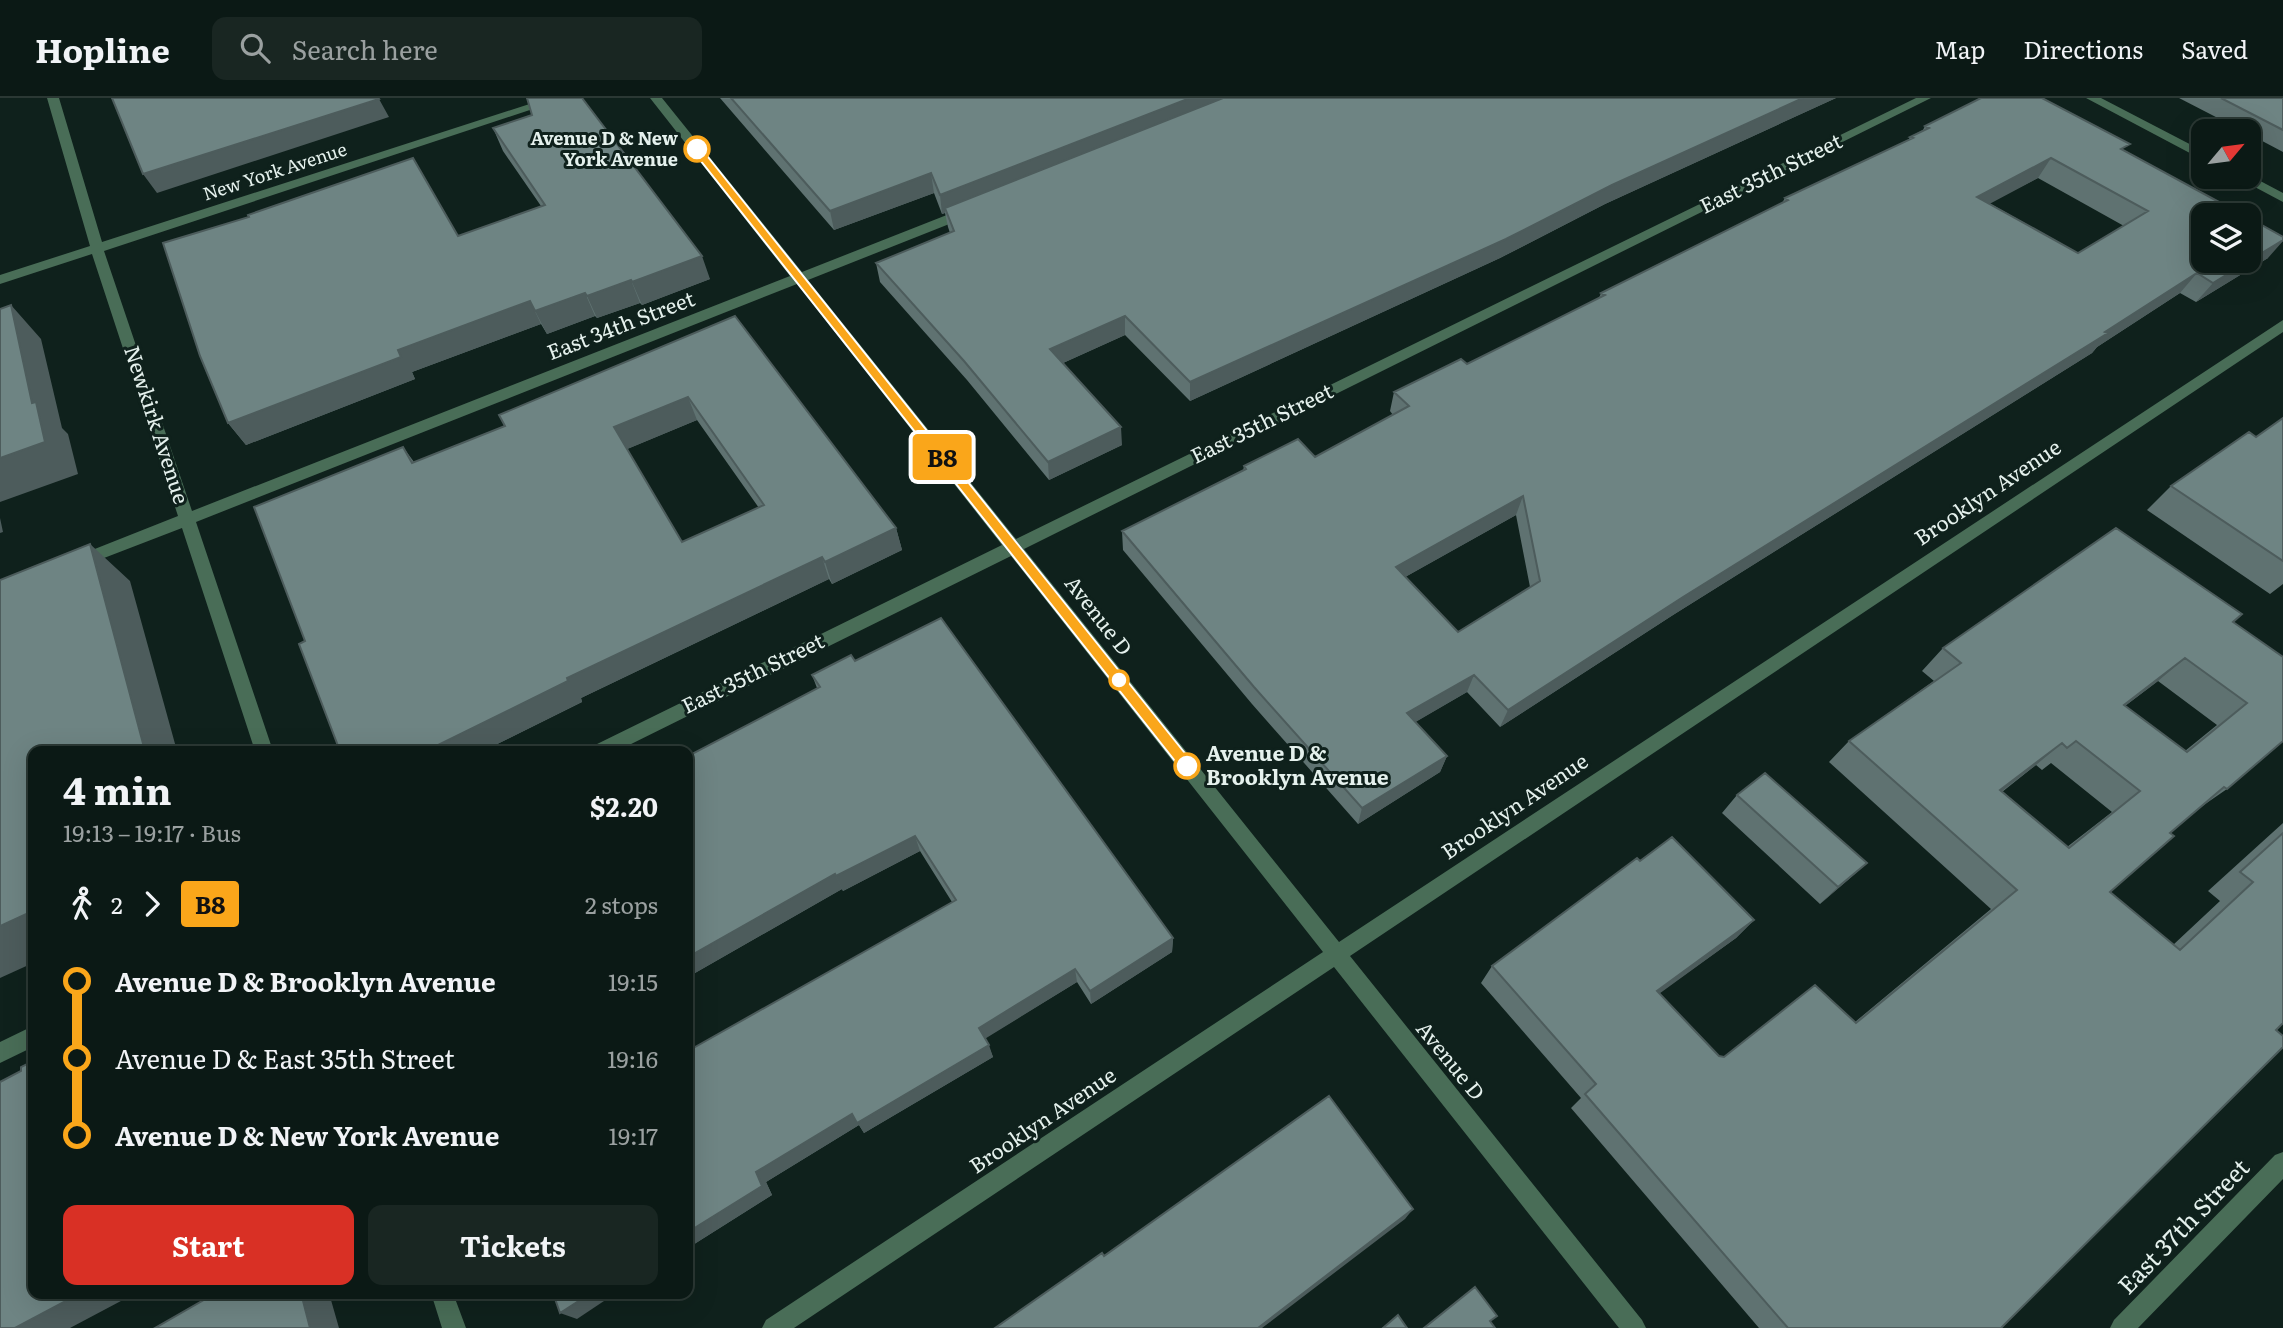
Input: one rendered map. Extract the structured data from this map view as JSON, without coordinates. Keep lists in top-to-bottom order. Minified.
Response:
{"streets":{"street":["New York Avenue","East 35th Street","East 34th Street","Newkirk Avenue","Brooklyn Avenue","Avenue D","East 37th Street"]},"crossings":[["New York Avenue","Newkirk Avenue"],["East 35th Street","Avenue D"],["East 34th Street","Newkirk Avenue"],["East 34th Street","Avenue D"],["Brooklyn Avenue","Avenue D"]],"places":["Avenue D & New York Avenue","Avenue D & Brooklyn Avenue"],"lines":["bus line B8"],"north":"top right","page":{"header":"Hopline","search":"Search here","nav":["Map","Directions","Saved"],"on_map":"B8","heading":["4 min","19:13 – 19:17 · Bus","$2.20"],"legs":["2","B8","2 stops"],"list":[{"name":"Avenue D & Brooklyn Avenue","value":"19:15"},{"name":"Avenue D & East 35th Street","value":"19:16"},{"name":"Avenue D & New York Avenue","value":"19:17"}],"buttons":["Start","Tickets"]}}
